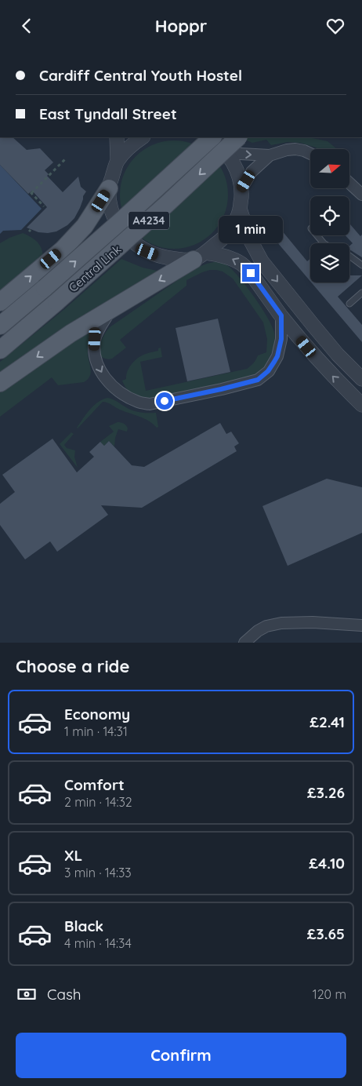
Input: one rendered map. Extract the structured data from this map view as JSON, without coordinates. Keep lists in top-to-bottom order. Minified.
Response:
{"streets":{"main road":["A4234","Central Link"]},"north":"right","page":{"header":"Hoppr","banner":["Cardiff Central Youth Hostel","East Tyndall Street"],"bubble":"1 min","heading":"Choose a ride","list":[{"name":"Economy","note":"1 min · 14:31","value":"£2.41"},{"name":"Comfort","note":"2 min · 14:32","value":"£3.26"},{"name":"XL","note":"3 min · 14:33","value":"£4.10"},{"name":"Black","note":"4 min · 14:34","value":"£3.65"}],"pay":["Cash","120 m"],"buttons":"Confirm"}}
